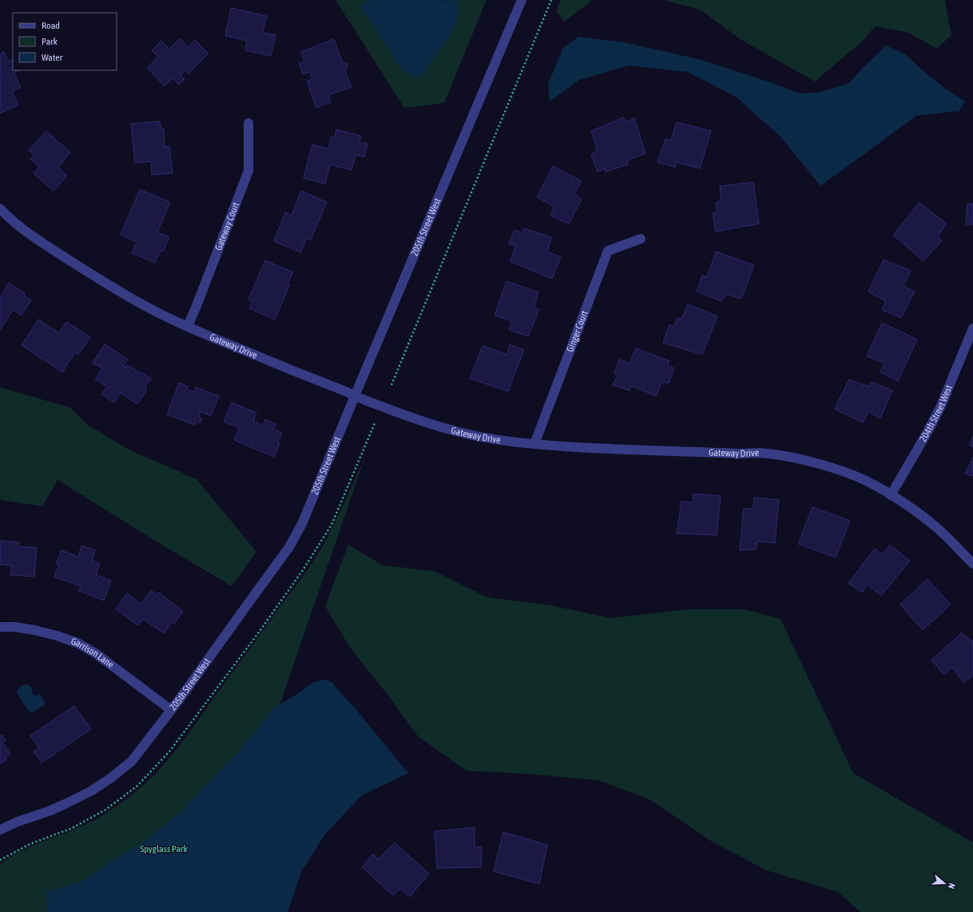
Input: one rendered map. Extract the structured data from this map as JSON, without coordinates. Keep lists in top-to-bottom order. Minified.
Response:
{"streets":{"street":["Gateway Court","205th Street West","Ginger Court","Gateway Drive","204th Street West","Garrison Lane"]},"crossings":[["Gateway Court","Gateway Drive"],["205th Street West","Gateway Drive"],["205th Street West","Garrison Lane"],["Ginger Court","Gateway Drive"],["Gateway Drive","204th Street West"]],"parks":["Spyglass Park"],"legend":["Road","Park","Water"],"north":"right"}
